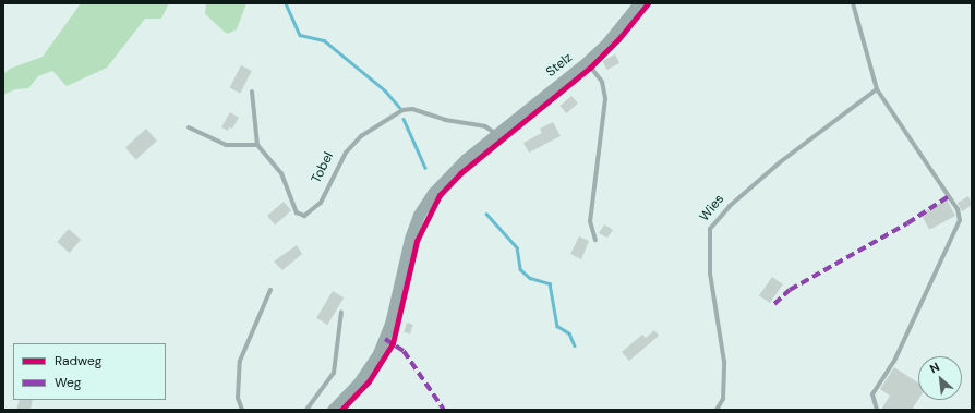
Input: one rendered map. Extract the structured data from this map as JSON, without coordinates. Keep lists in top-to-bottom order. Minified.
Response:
{"streets":{"main road":["Stelz"],"lane":["Tobel","Wies"]},"crossings":[["Stelz","Tobel"]],"legend":["Radweg","Weg"],"north":"top left"}
